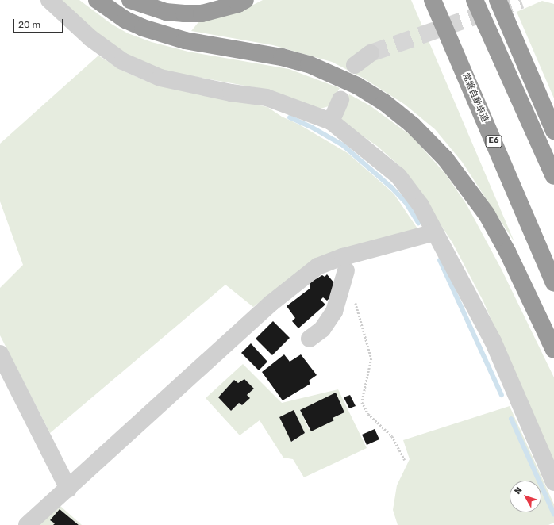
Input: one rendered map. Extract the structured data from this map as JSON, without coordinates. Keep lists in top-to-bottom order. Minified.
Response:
{"streets":{"highway":["常磐自動車道","E6"]},"scale_bar":"20 m","north":"top left"}
